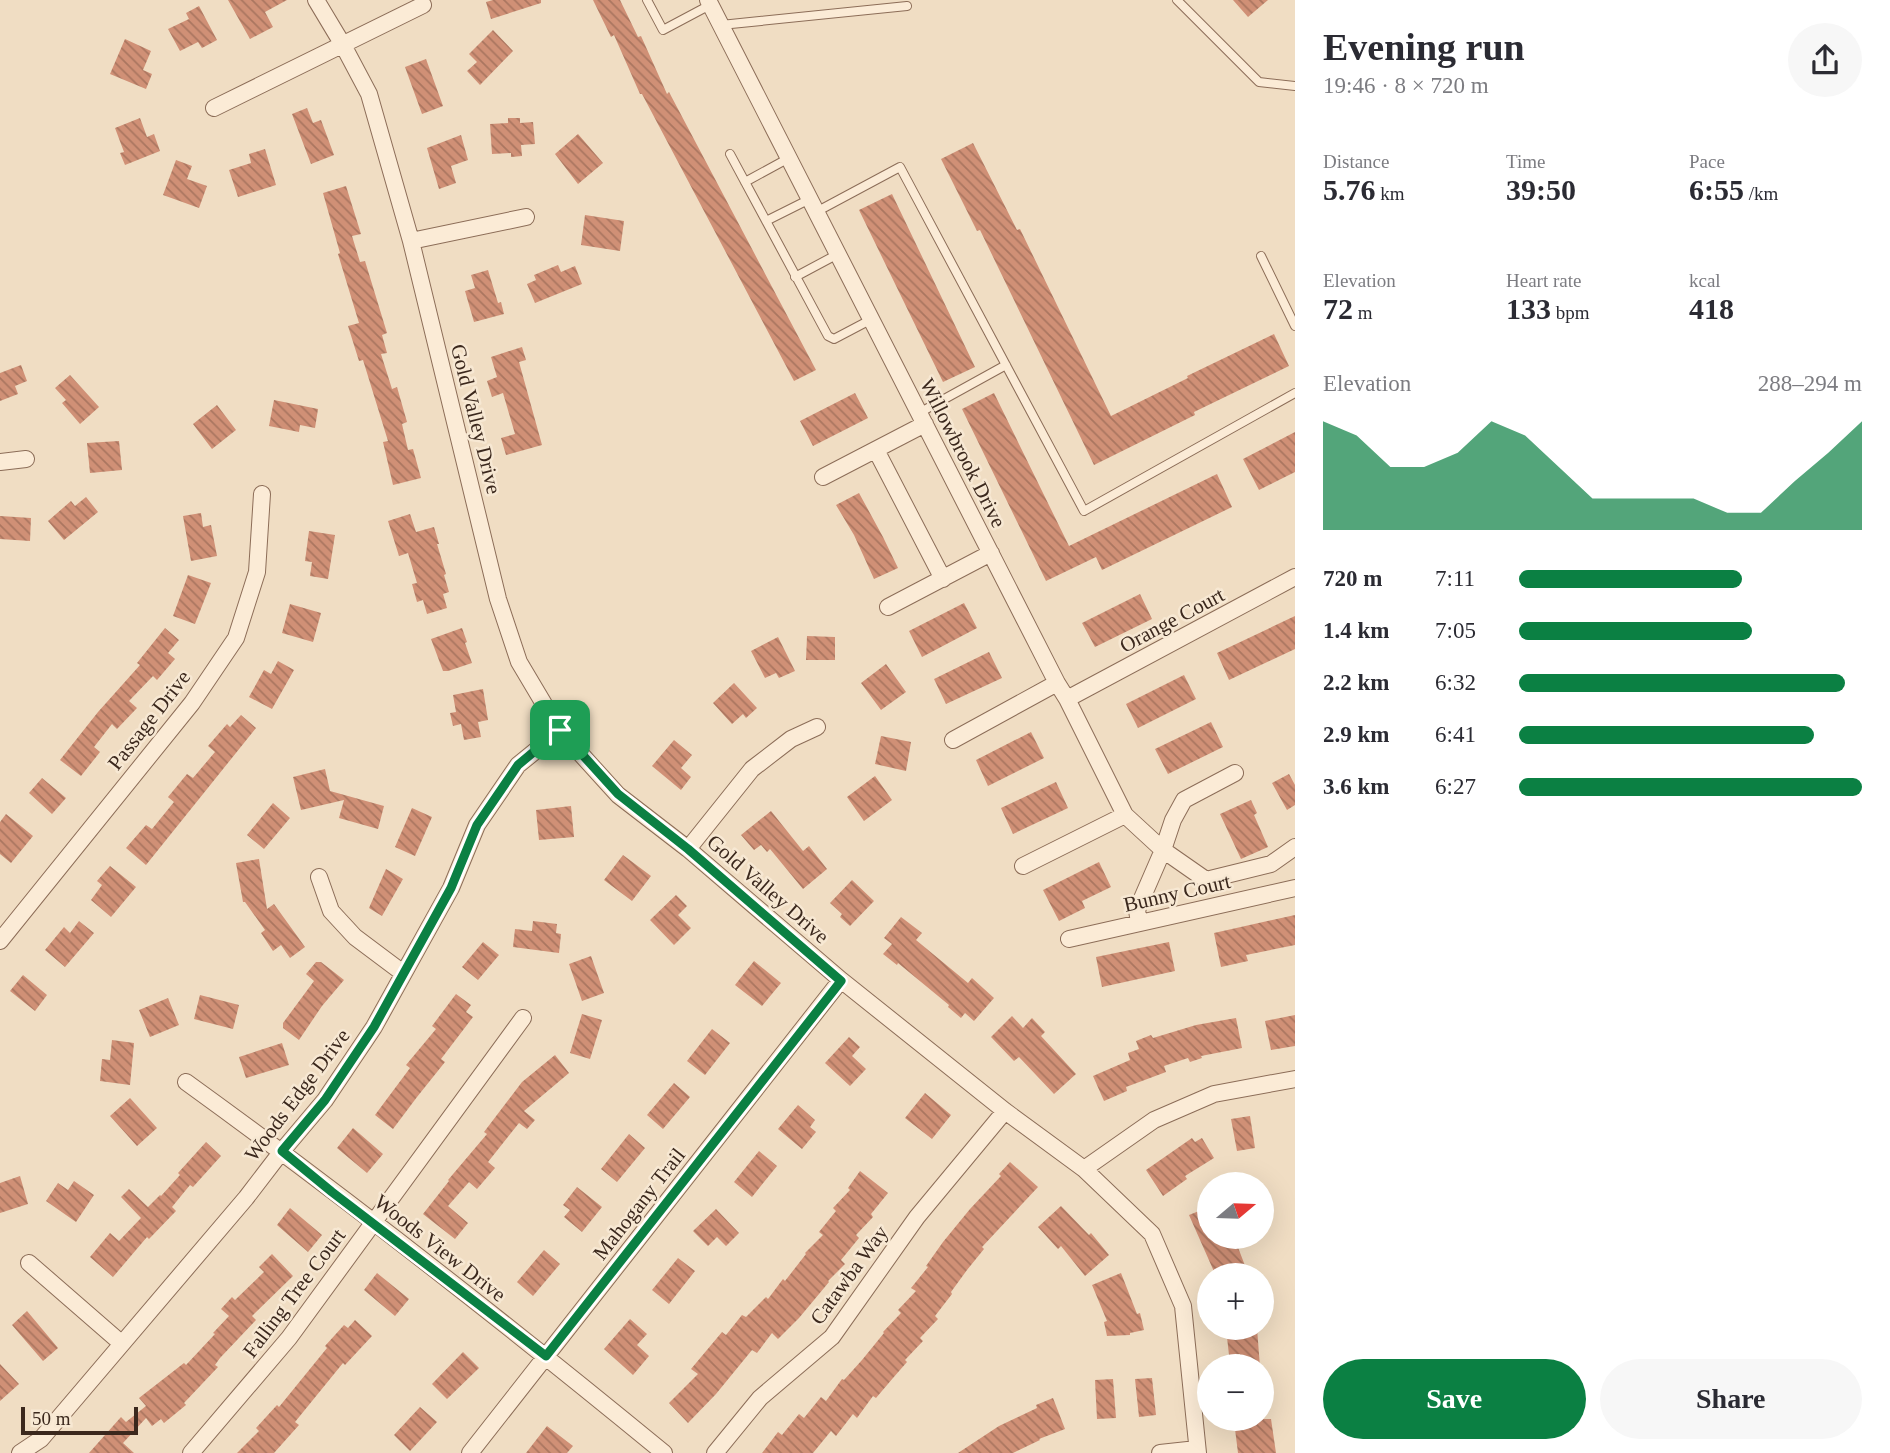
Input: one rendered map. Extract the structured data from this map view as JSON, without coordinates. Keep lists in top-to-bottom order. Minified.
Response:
{"streets":{"street":["Gold Valley Drive","Willowbrook Drive","Orange Court","Passage Drive","Bunny Court","Woods Edge Drive","Mahogany Trail","Woods View Drive","Catawba Way","Falling Tree Court"]},"crossings":[["Gold Valley Drive","Woods Edge Drive"],["Gold Valley Drive","Mahogany Trail"],["Gold Valley Drive","Catawba Way"],["Willowbrook Drive","Orange Court"],["Woods Edge Drive","Woods View Drive"],["Mahogany Trail","Woods View Drive"],["Woods View Drive","Falling Tree Court"]],"scale_bar":"50 m","north":"right","page":{"heading":["Evening run","19:46 · 8 × 720 m"],"stats":[["Distance","5.76 km"],["Time","39:50"],["Pace","6:55 /km"],["Elevation","72 m"],["Heart rate","133 bpm"],["kcal","418"]],"chart":["Elevation","288–294 m"],"list":[{"name":"720 m","note":"7:11"},{"name":"1.4 km","note":"7:05"},{"name":"2.2 km","note":"6:32"},{"name":"2.9 km","note":"6:41"},{"name":"3.6 km","note":"6:27"}],"map_buttons":["+","−"],"buttons":["Save","Share"],"scale":"50 m"}}
